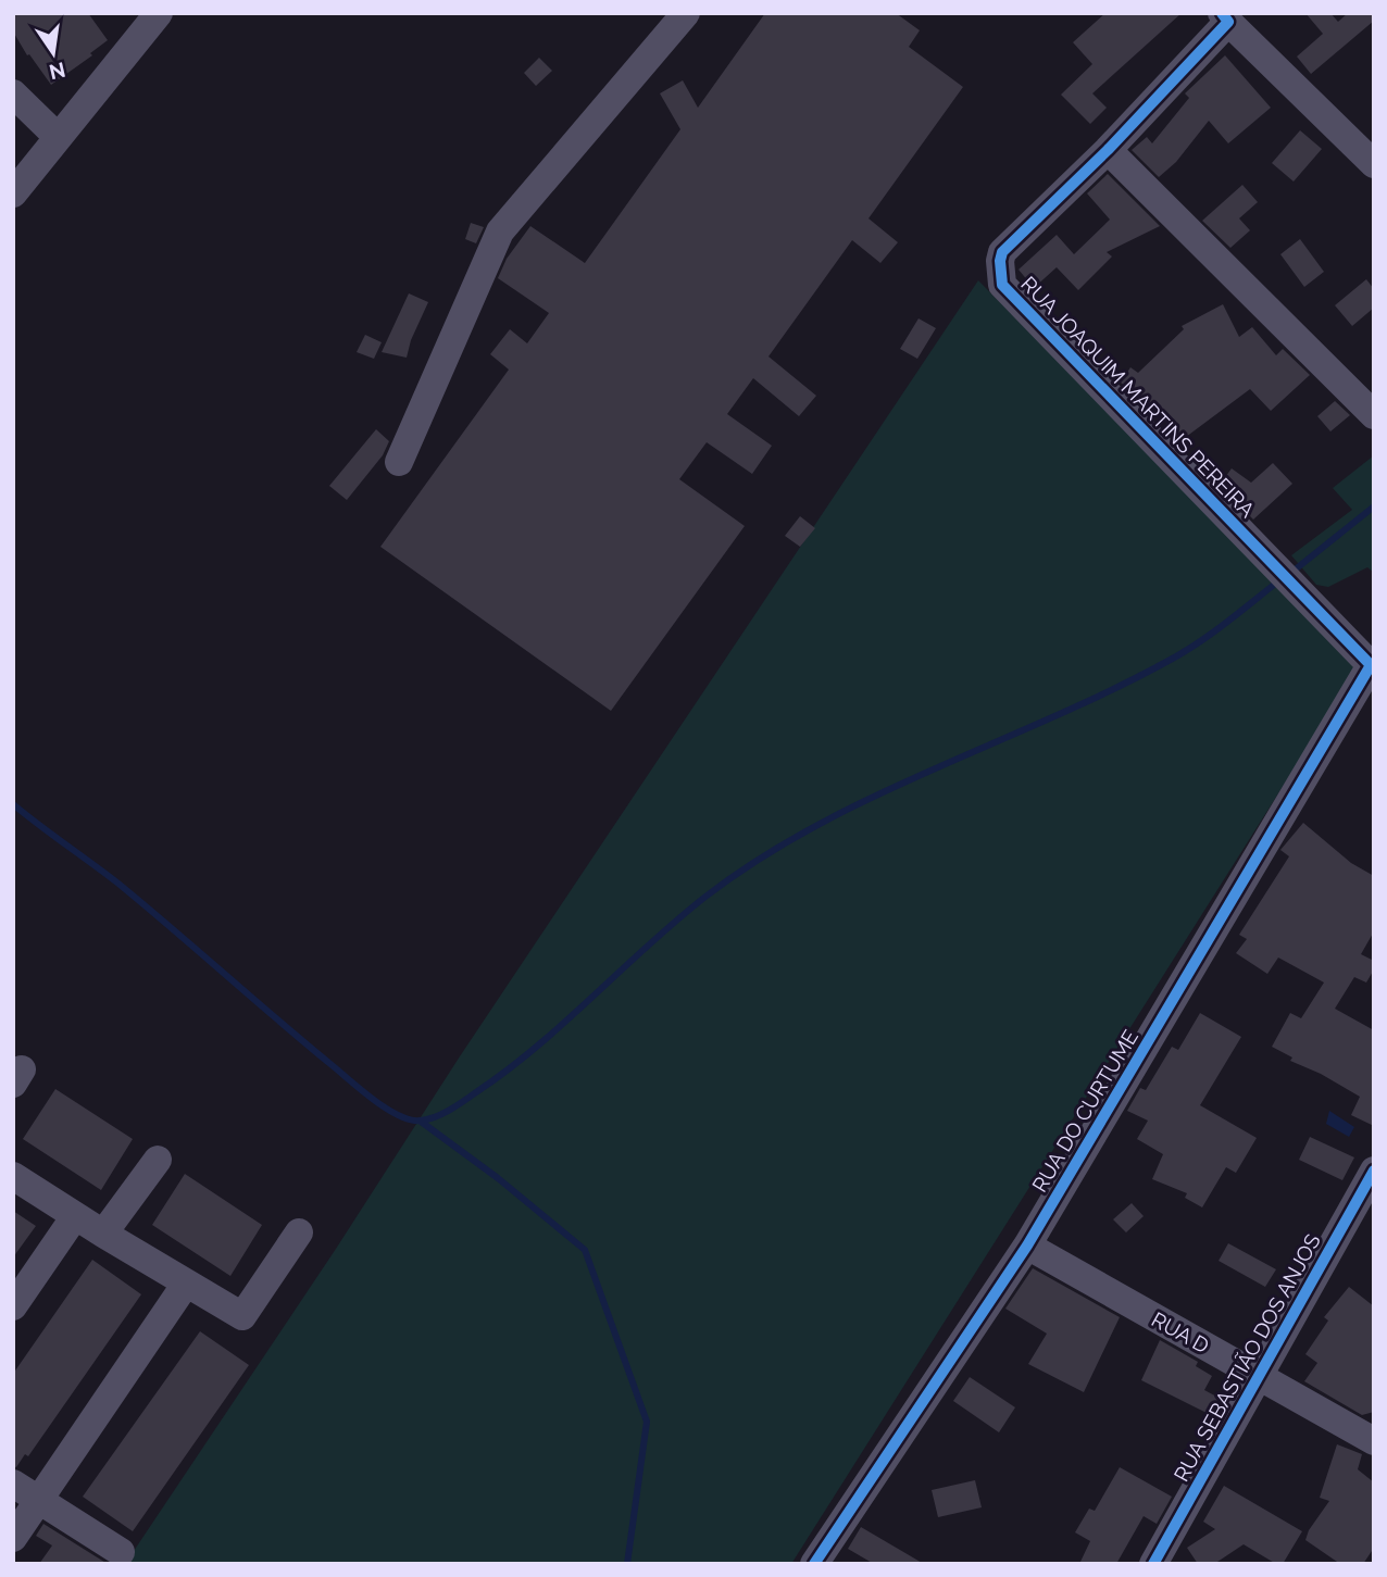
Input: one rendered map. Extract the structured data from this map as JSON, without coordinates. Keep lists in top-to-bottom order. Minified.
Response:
{"streets":{"street":["RUA JOAQUIM MARTINS PEREIRA","RUA DO CURTUME","RUA D","RUA SEBASTIÃO DOS ANJOS"]},"crossings":[["RUA JOAQUIM MARTINS PEREIRA","RUA DO CURTUME"],["RUA DO CURTUME","RUA D"],["RUA D","RUA SEBASTIÃO DOS ANJOS"]],"north":"bottom"}
